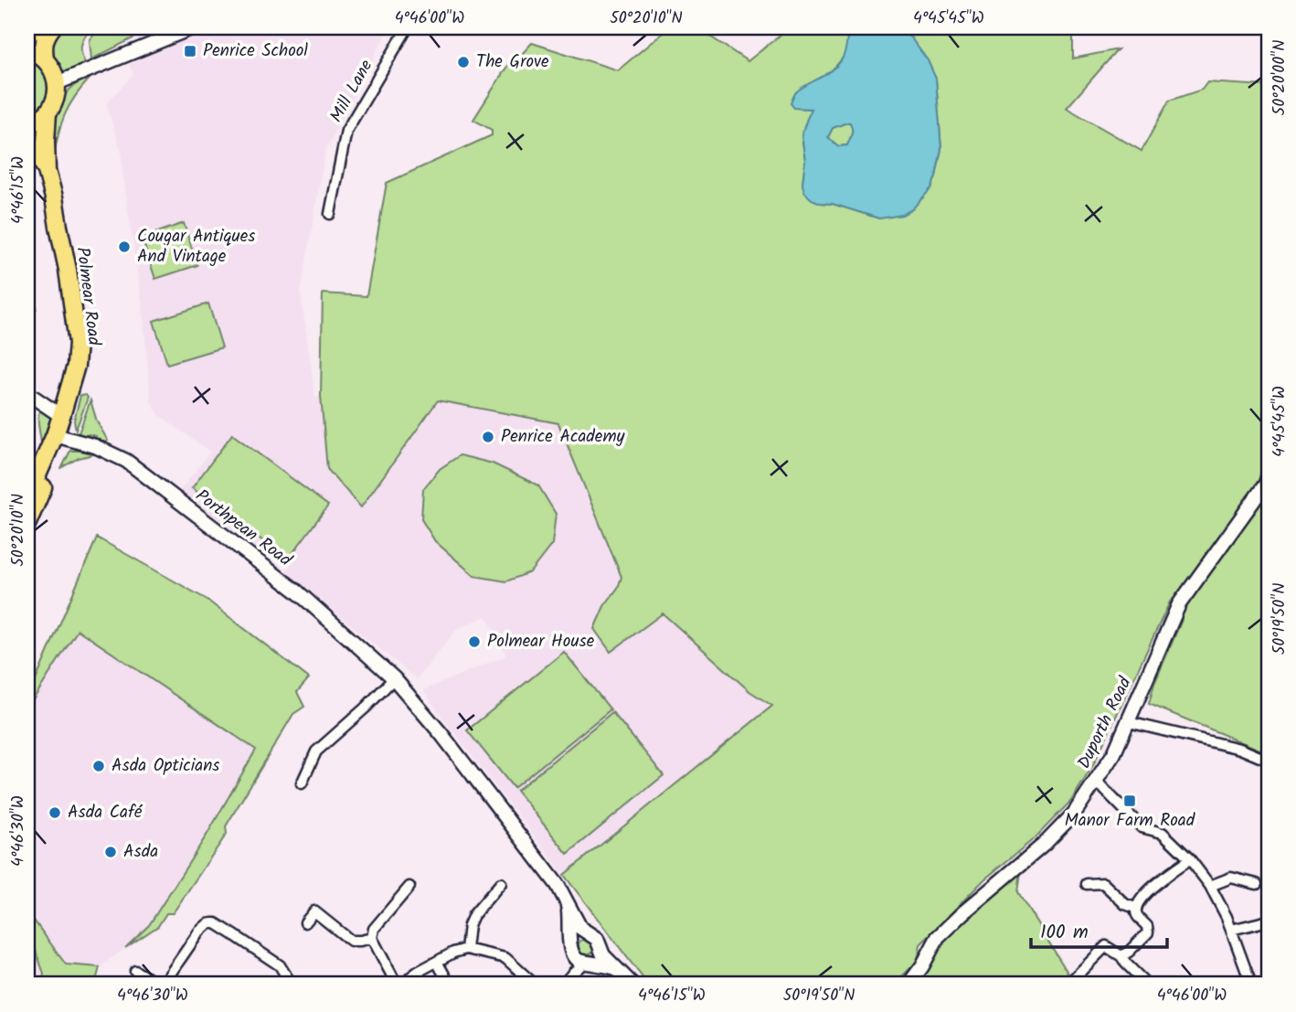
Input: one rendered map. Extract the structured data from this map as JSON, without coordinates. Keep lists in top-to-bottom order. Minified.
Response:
{"streets":{"highway":["Polmear Road"],"street":["Mill Lane","Porthpean Road","Duporth Road"]},"crossings":[["Polmear Road","Porthpean Road"]],"places":{"transit":["Penrice School","Manor Farm Road"],"other":["The Grove","Cougar Antiques And Vintage","Penrice Academy","Polmear House","Asda Opticians","Asda Café","Asda"]},"scale_bar":"100 m","coordinates":["4°46'00\"W","50°20'10\"N","4°45'45\"W","50°20'00\"N","4°46'15\"W","50°19'50\"N","4°46'30\"W"]}
